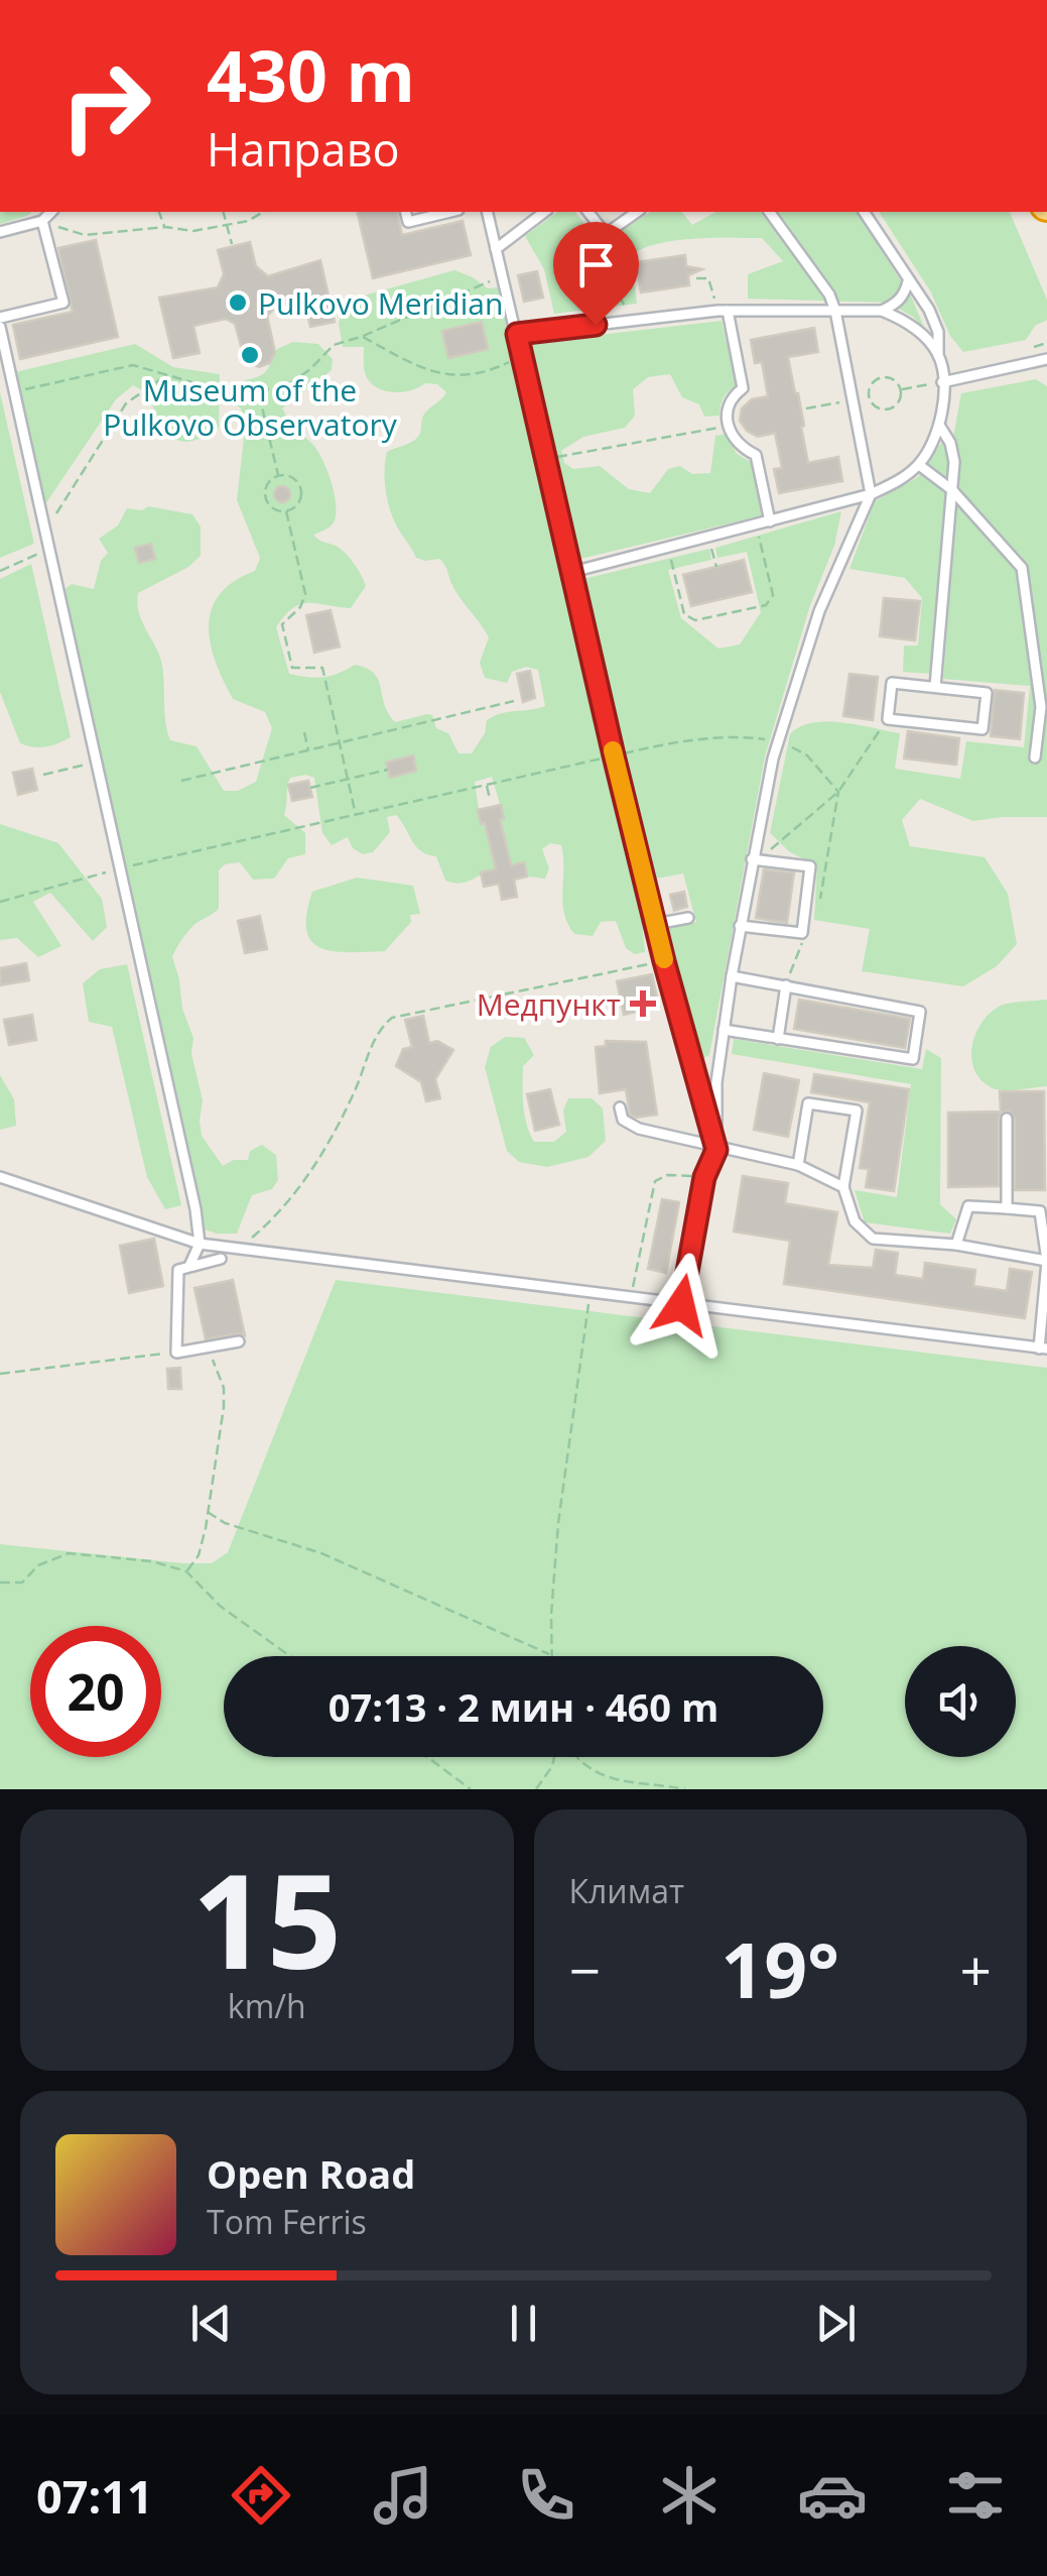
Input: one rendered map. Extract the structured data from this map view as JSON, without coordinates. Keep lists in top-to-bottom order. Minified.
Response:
{"places":{"other":["Pulkovo Meridian","Museum of the Pulkovo Observatory"],"health":["Медпункт"]},"page":{"turn":["430 m","Направо"],"limit":"20","trip":"07:13 · 2 мин · 460 m","tile":[["15","km/h"],"Климат"],"heat":["−","19°","+"],"song":["Open Road","Tom Ferris"],"tabs":"07:11"}}
